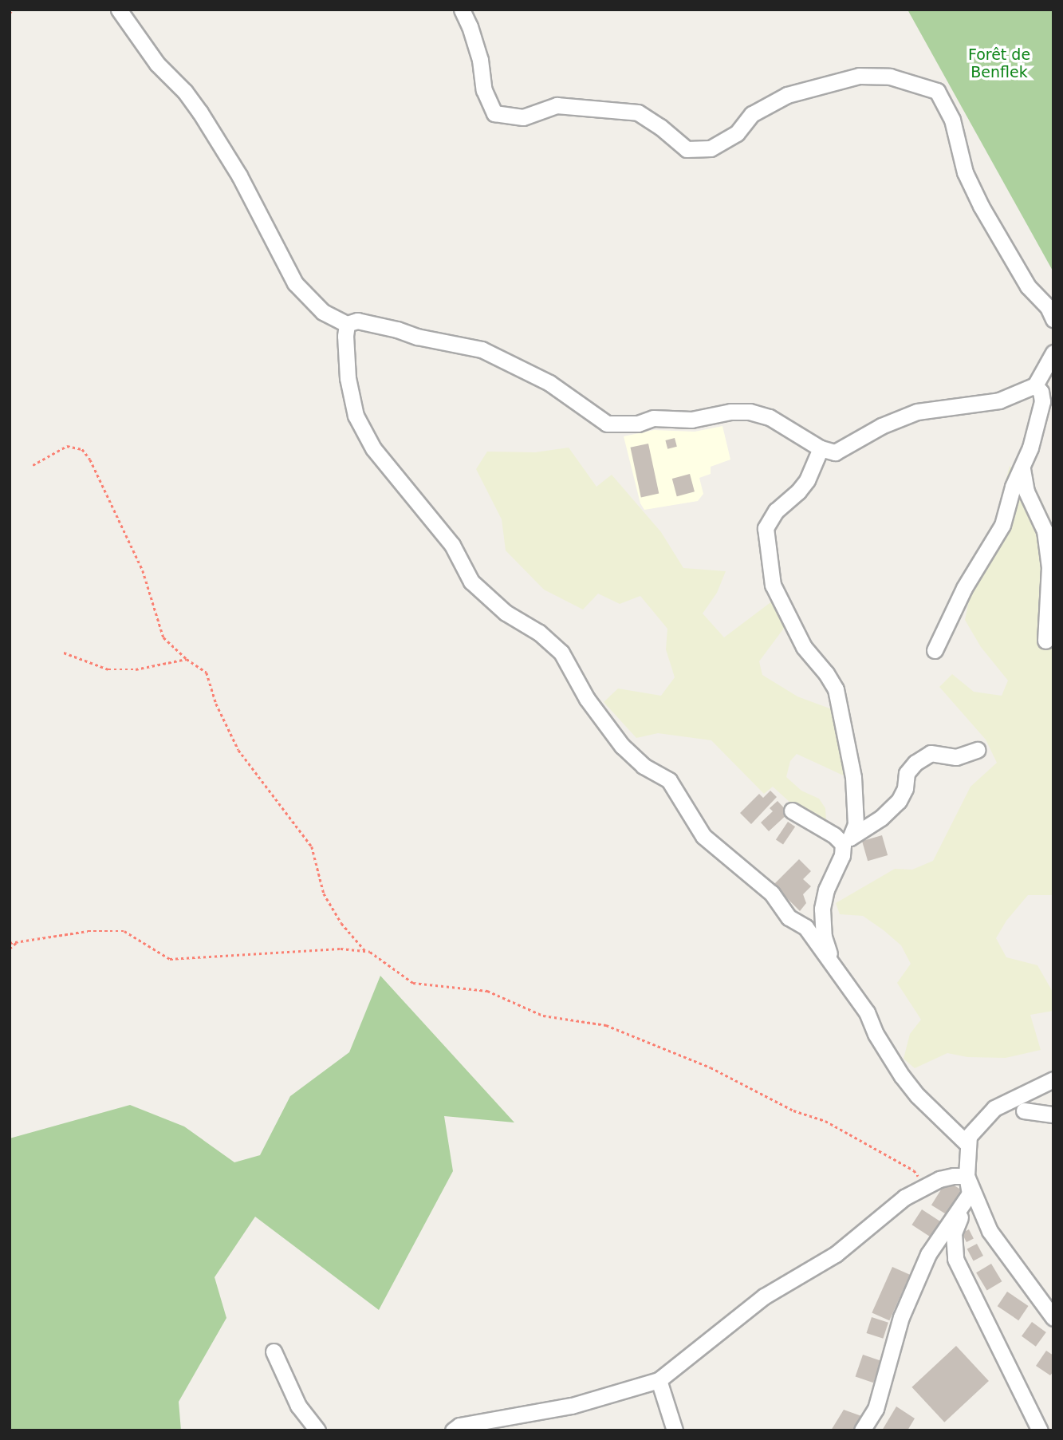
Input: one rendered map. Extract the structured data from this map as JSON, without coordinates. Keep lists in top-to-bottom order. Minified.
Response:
{"parks":["Forêt de Benflek"]}
